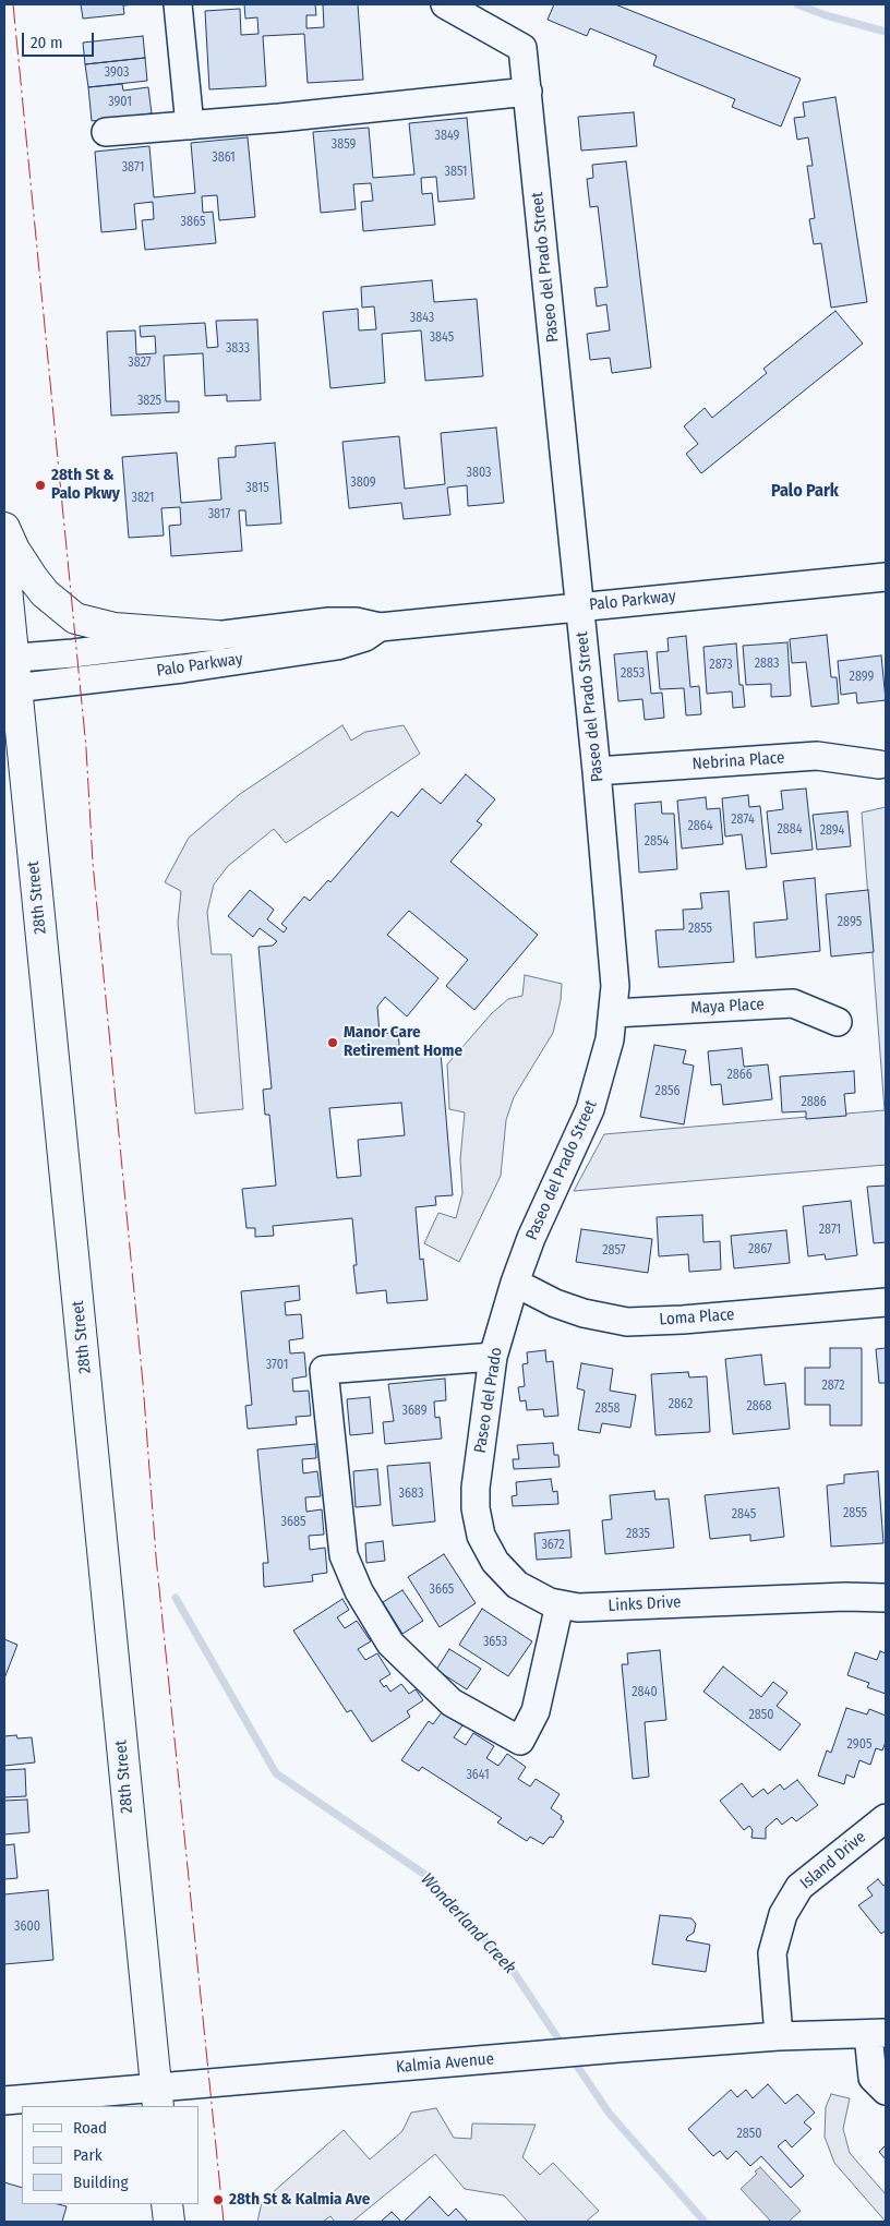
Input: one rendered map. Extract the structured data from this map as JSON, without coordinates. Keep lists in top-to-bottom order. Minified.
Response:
{"streets":{"highway":["28th Street"],"street":["Paseo del Prado Street","Palo Parkway","Nebrina Place","Maya Place","Loma Place","Paseo del Prado","Links Drive","Island Drive","Kalmia Avenue"]},"crossings":[["Paseo del Prado Street","Palo Parkway"],["Paseo del Prado Street","Nebrina Place"],["Paseo del Prado Street","Maya Place"],["Paseo del Prado Street","Loma Place"],["Paseo del Prado Street","Paseo del Prado"],["Palo Parkway","28th Street"],["28th Street","Kalmia Avenue"],["Loma Place","Paseo del Prado"],["Paseo del Prado","Links Drive"],["Island Drive","Kalmia Avenue"]],"districts":["Palo Park"],"water":["Wonderland Creek"],"places":["28th St & Palo Pkwy","Manor Care Retirement Home","28th St & Kalmia Ave"],"house_numbers":["3903","3901","3849","3859","3861","3871","3851","3865","3843","3845","3833","3827","3825","3803","3809","3815","3821","3817","2883","2873","2853","2899","2874","2864","2884","2894","2854","2895","2855","2866","2856","2886","2871","2867","2857","3701","2872","2862","2868","2858","3689","3683","2855","2845","3685","2835","3672","3665","3653","2840","2850","2905","3641","3600","2850"],"legend":["Road","Park","Building"],"scale_bar":"20 m"}
